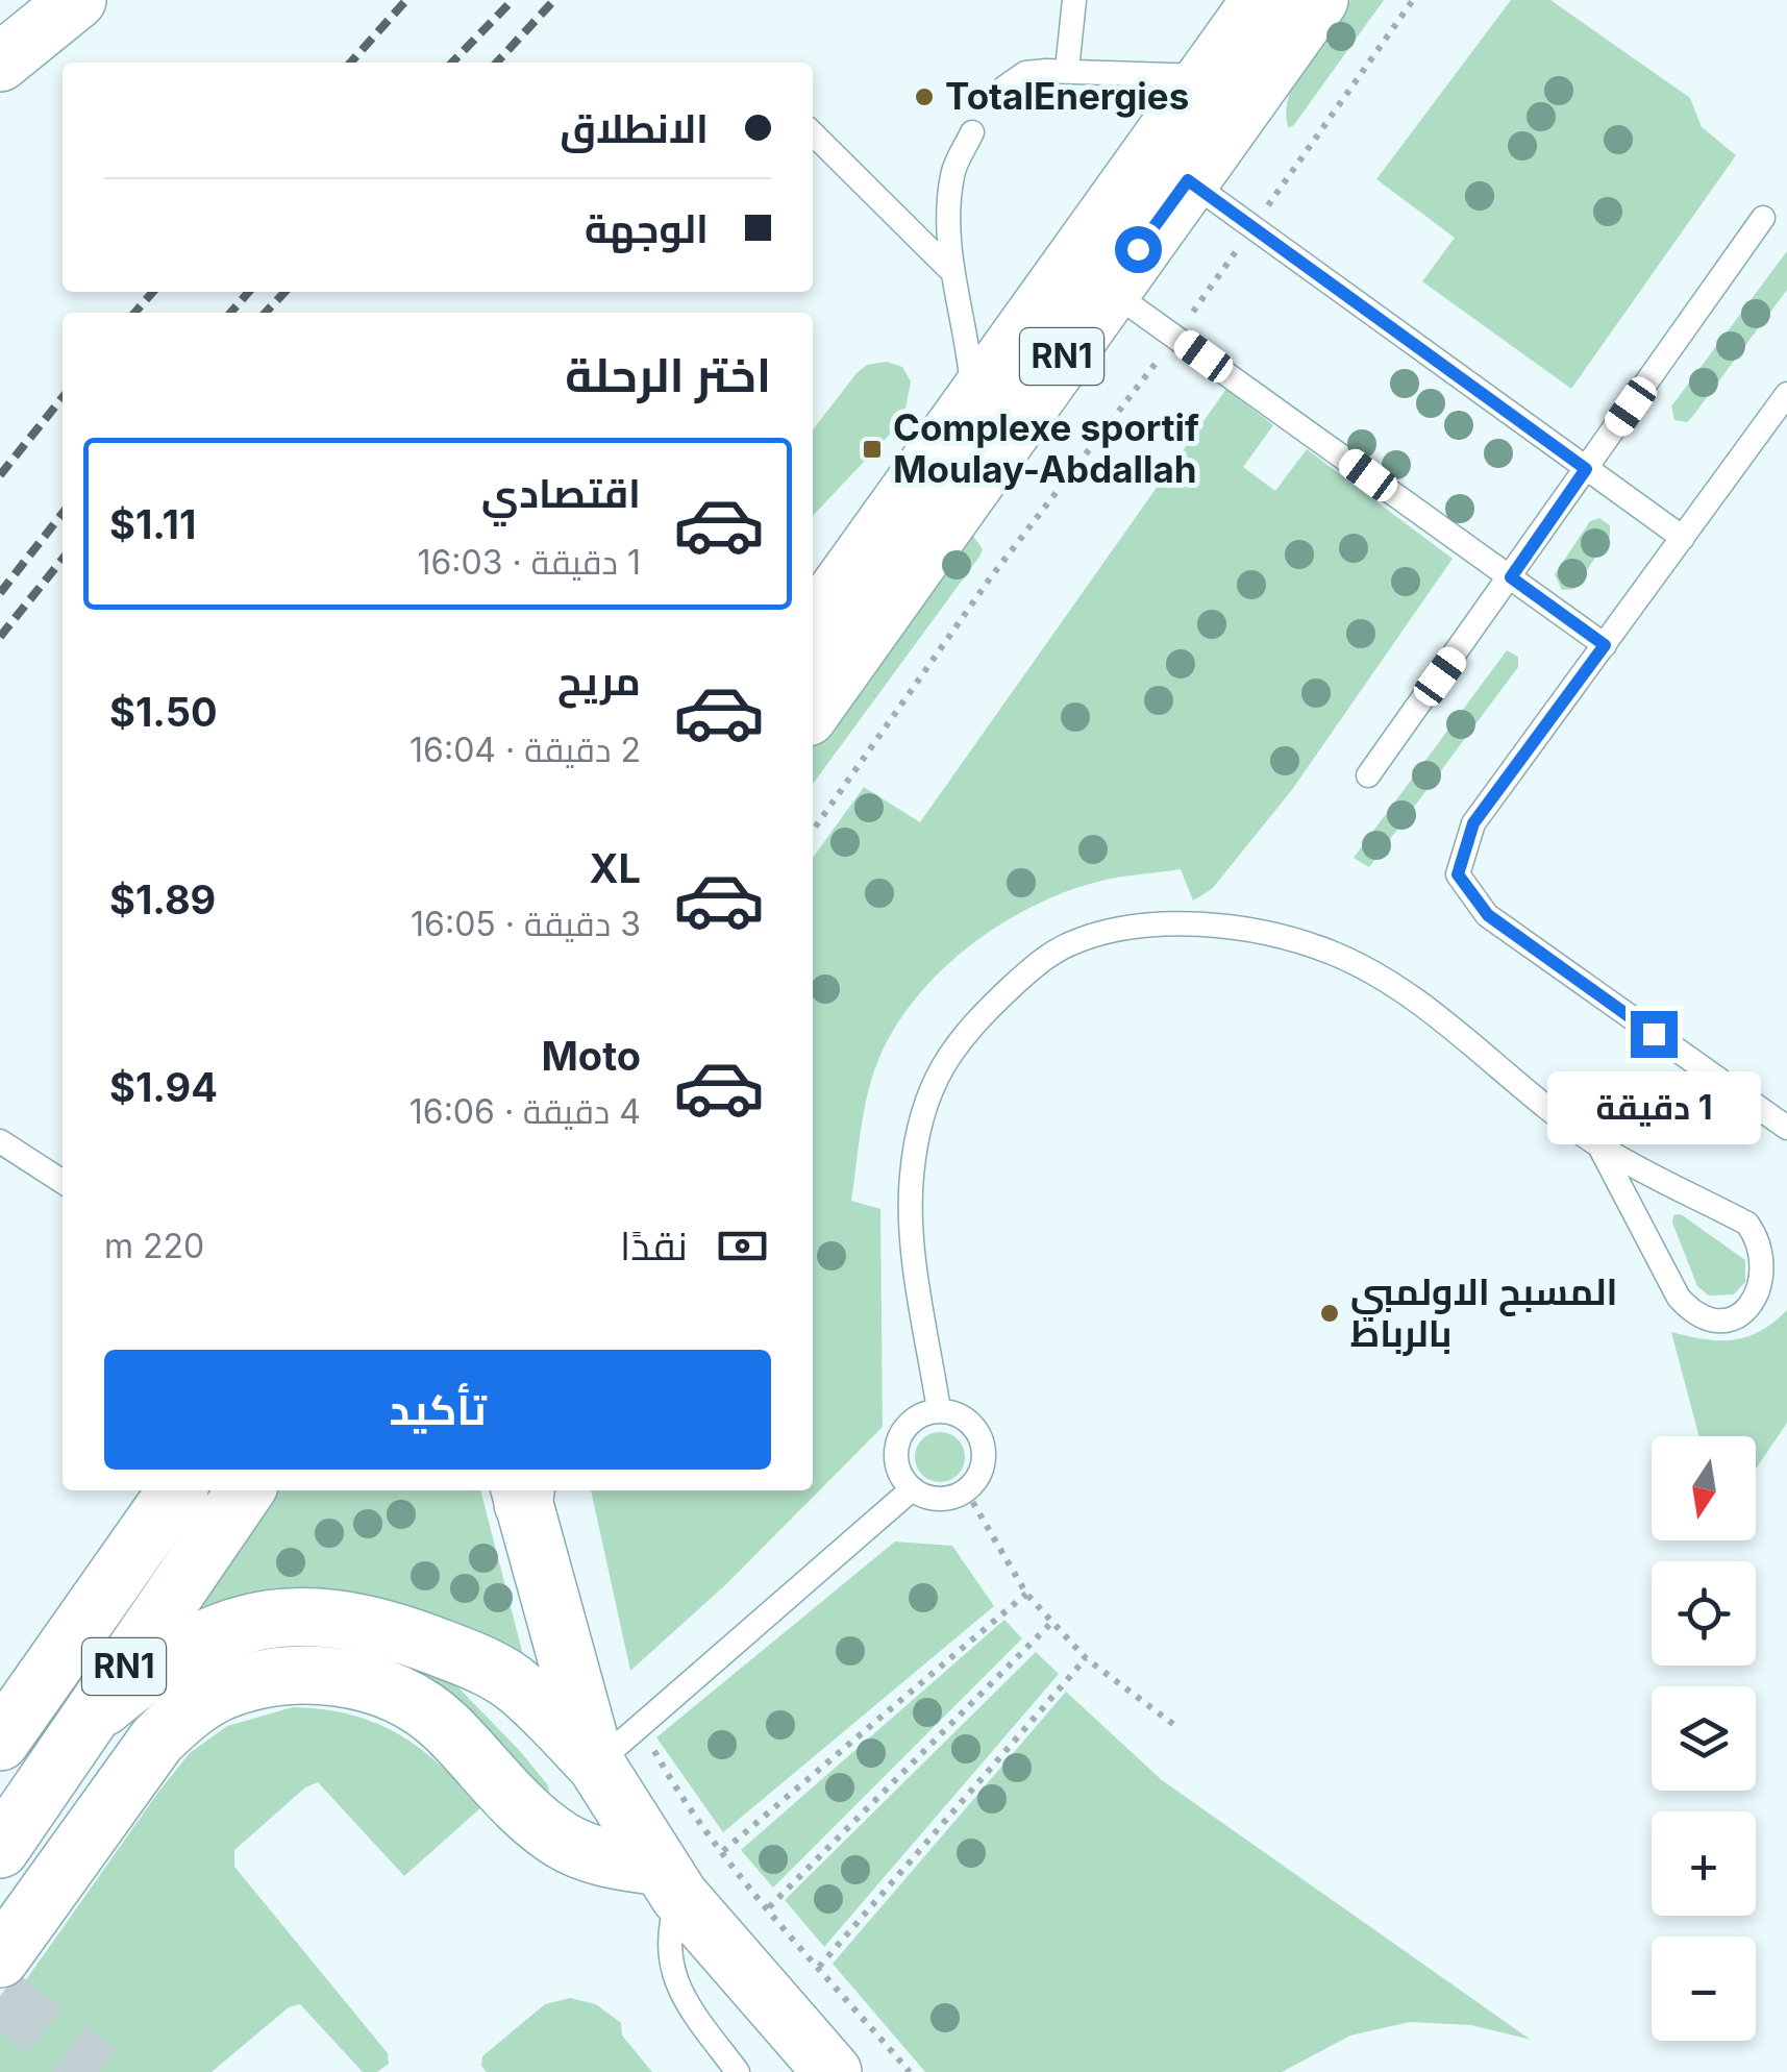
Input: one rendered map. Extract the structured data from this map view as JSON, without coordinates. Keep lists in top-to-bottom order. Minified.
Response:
{"streets":{"main road":["RN1"]},"places":{"other":["TotalEnergies","المسبح الاولمبي بالرباط"],"transit":["Complexe sportif Moulay-Abdallah"]},"north":"bottom","page":{"banner":["الانطلاق","الوجهة"],"heading":"اختر الرحلة","list":[{"name":"اقتصادي","note":"1 دقيقة · 16:03","value":"$1.11"},{"name":"مريح","note":"2 دقيقة · 16:04","value":"$1.50"},{"name":"XL","note":"3 دقيقة · 16:05","value":"$1.89"},{"name":"Moto","note":"4 دقيقة · 16:06","value":"$1.94"}],"bubble":"1 دقيقة","pay":["نقدًا","220 m"],"buttons":"تأكيد","map_buttons":["+","−"]}}
